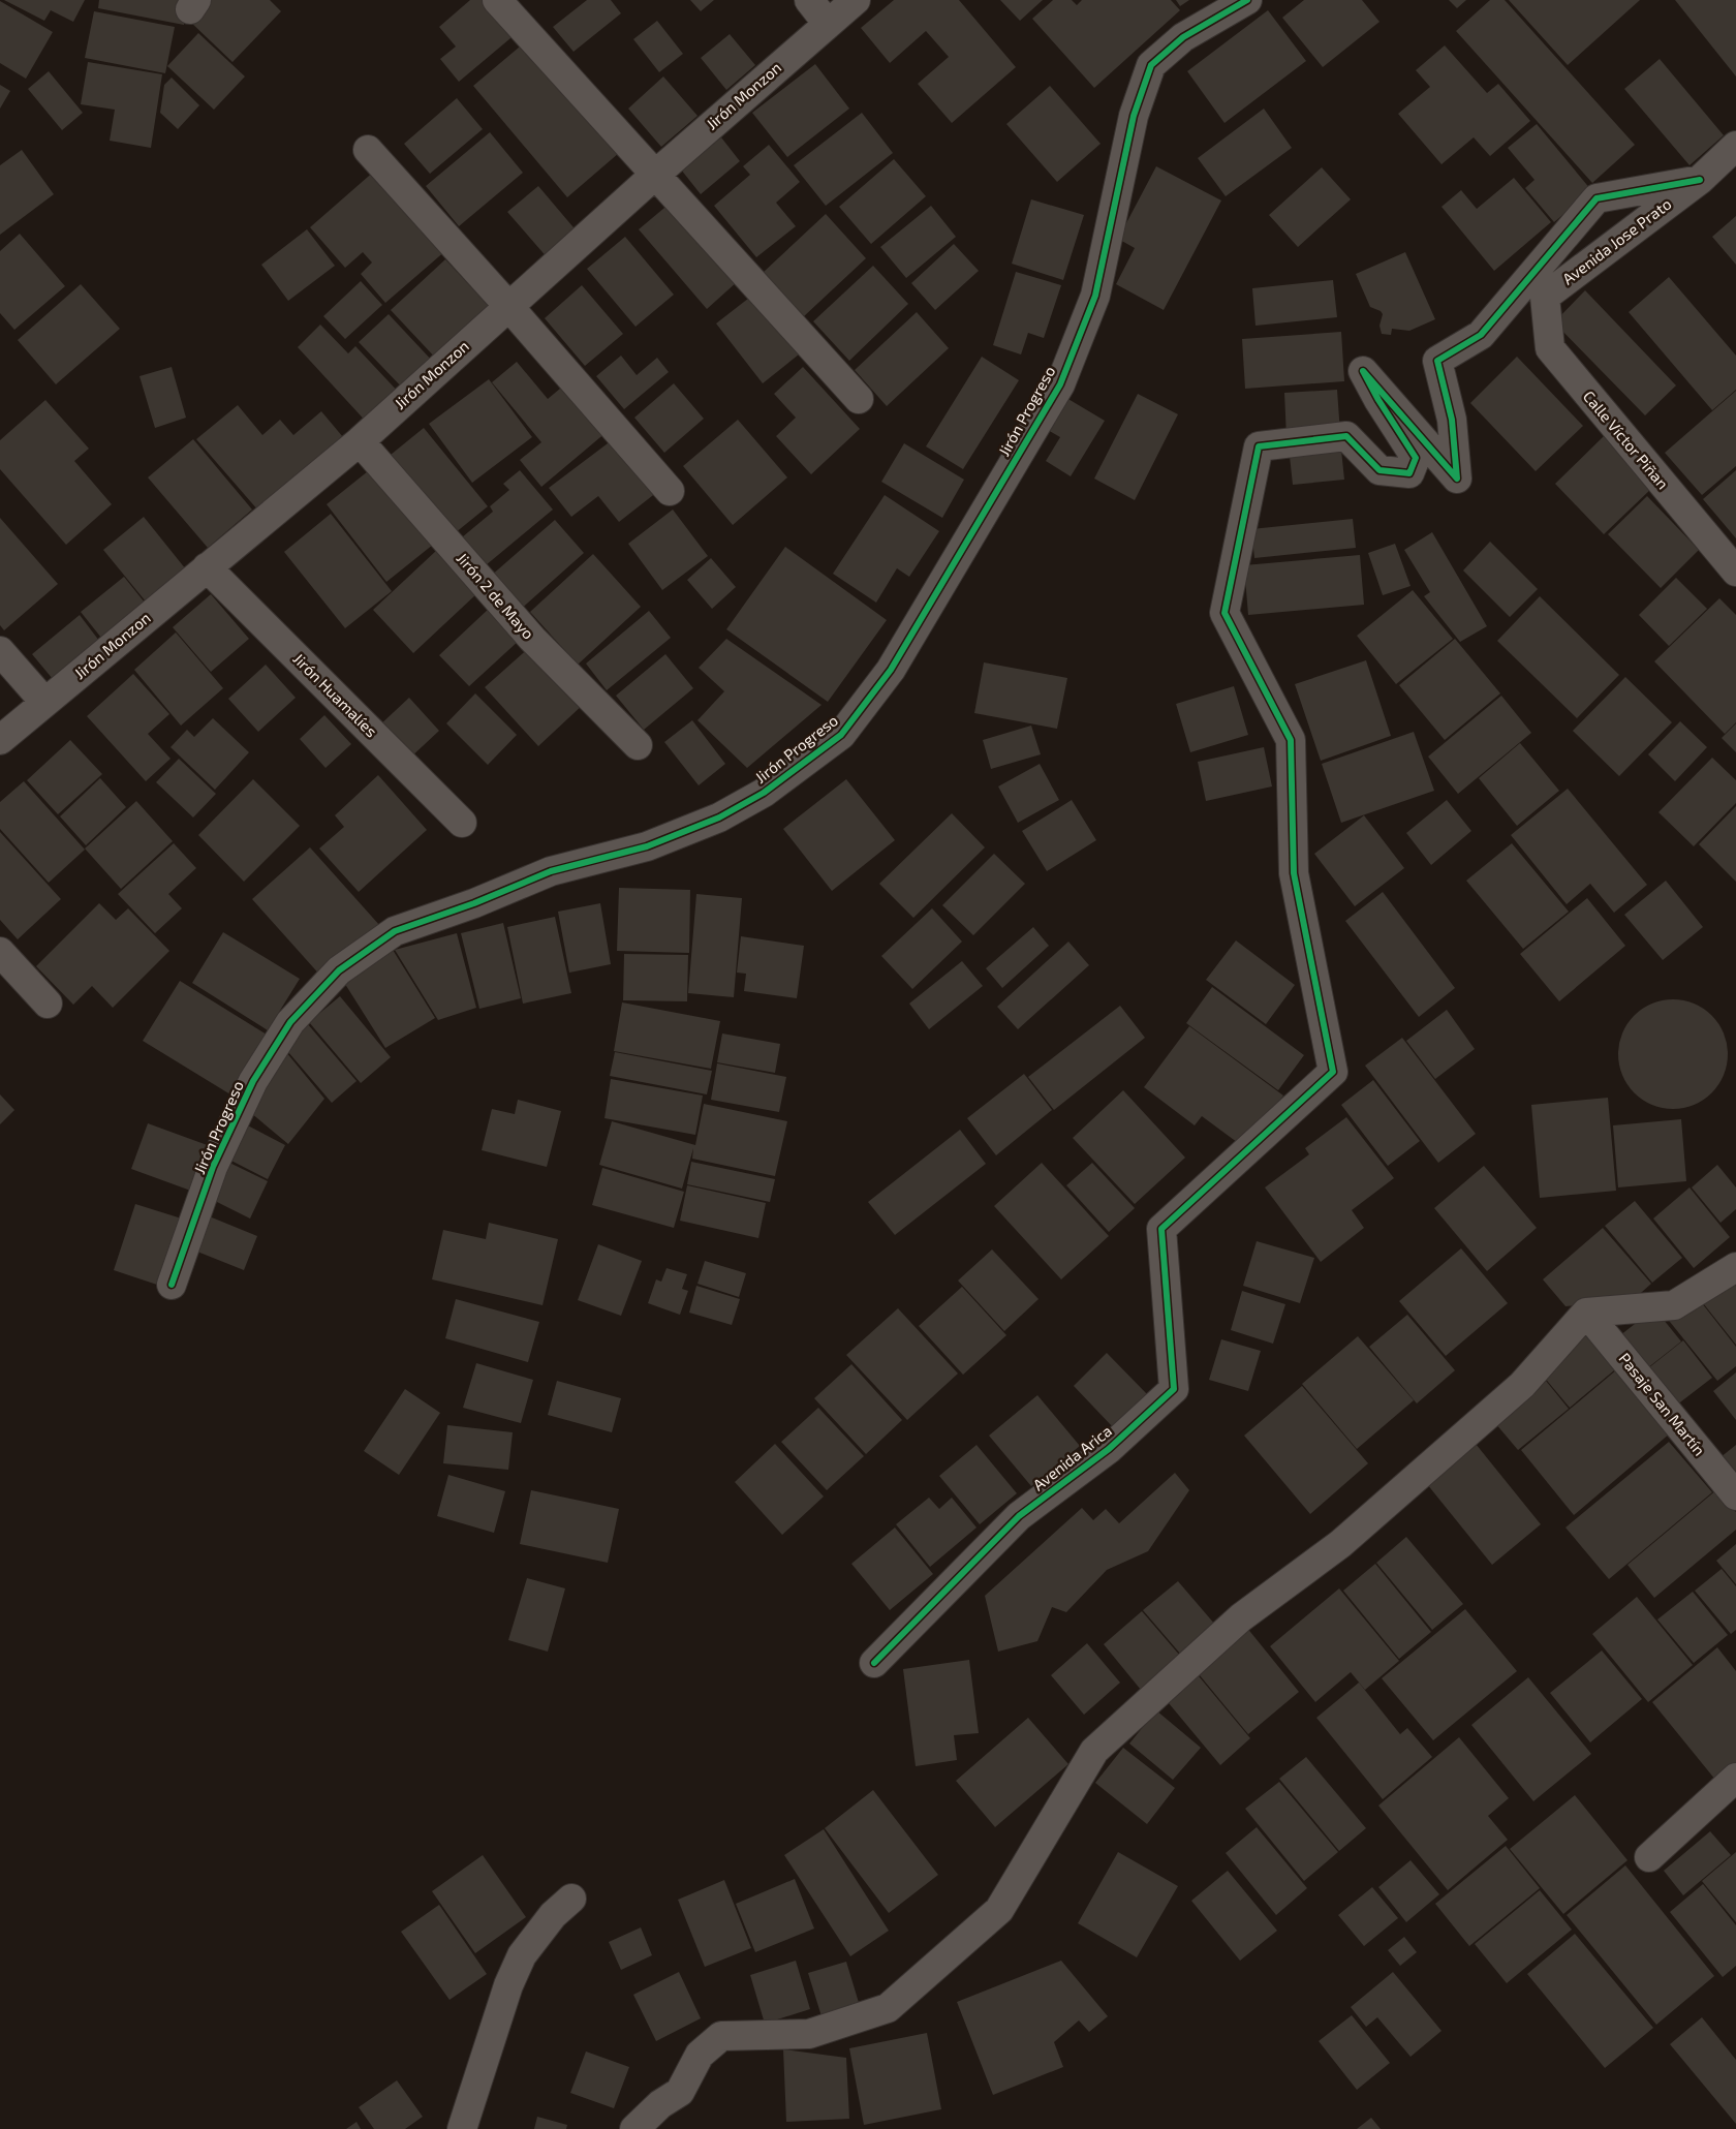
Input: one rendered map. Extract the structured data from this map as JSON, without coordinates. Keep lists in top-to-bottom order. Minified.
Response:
{"streets":{"street":["Jirón Monzon","Avenida Jose Prato","Jirón Progreso","Calle Víctor Piñan","Jirón 2 de Mayo","Jirón Huamalíes","Pasaje San Martín","Avenida Arica"]},"crossings":[["Jirón Monzon","Jirón 2 de Mayo"],["Jirón Monzon","Jirón Huamalíes"],["Avenida Jose Prato","Calle Víctor Piñan"],["Avenida Jose Prato","Avenida Arica"]]}
